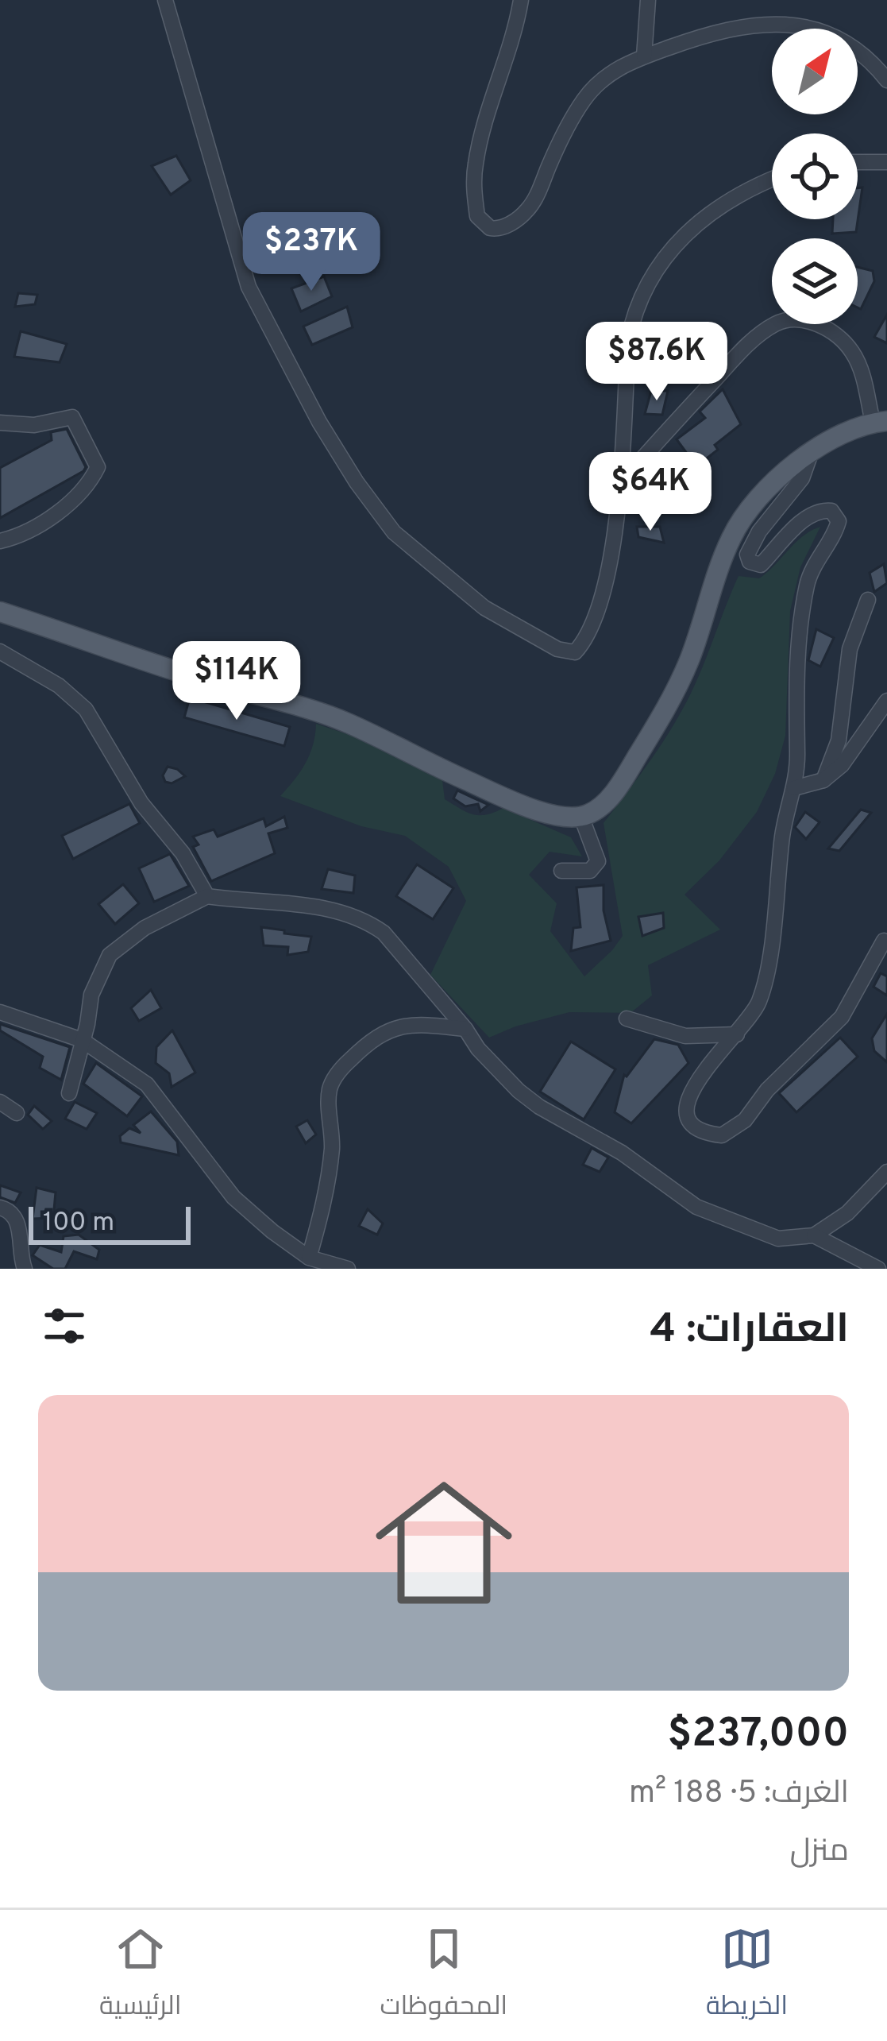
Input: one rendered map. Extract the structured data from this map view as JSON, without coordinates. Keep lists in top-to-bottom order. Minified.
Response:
{"scale_bar":"100 m","north":"top right","page":{"price":["$237K","$87.6K","$64K","$114K"],"scale":"100 m","heading":"العقارات: 4","list":[{"name":"$237,000","note":"الغرف: 5 · 188 m² · منزل"}],"tabs":["الخريطة","المحفوظات","الرئيسية"]}}
